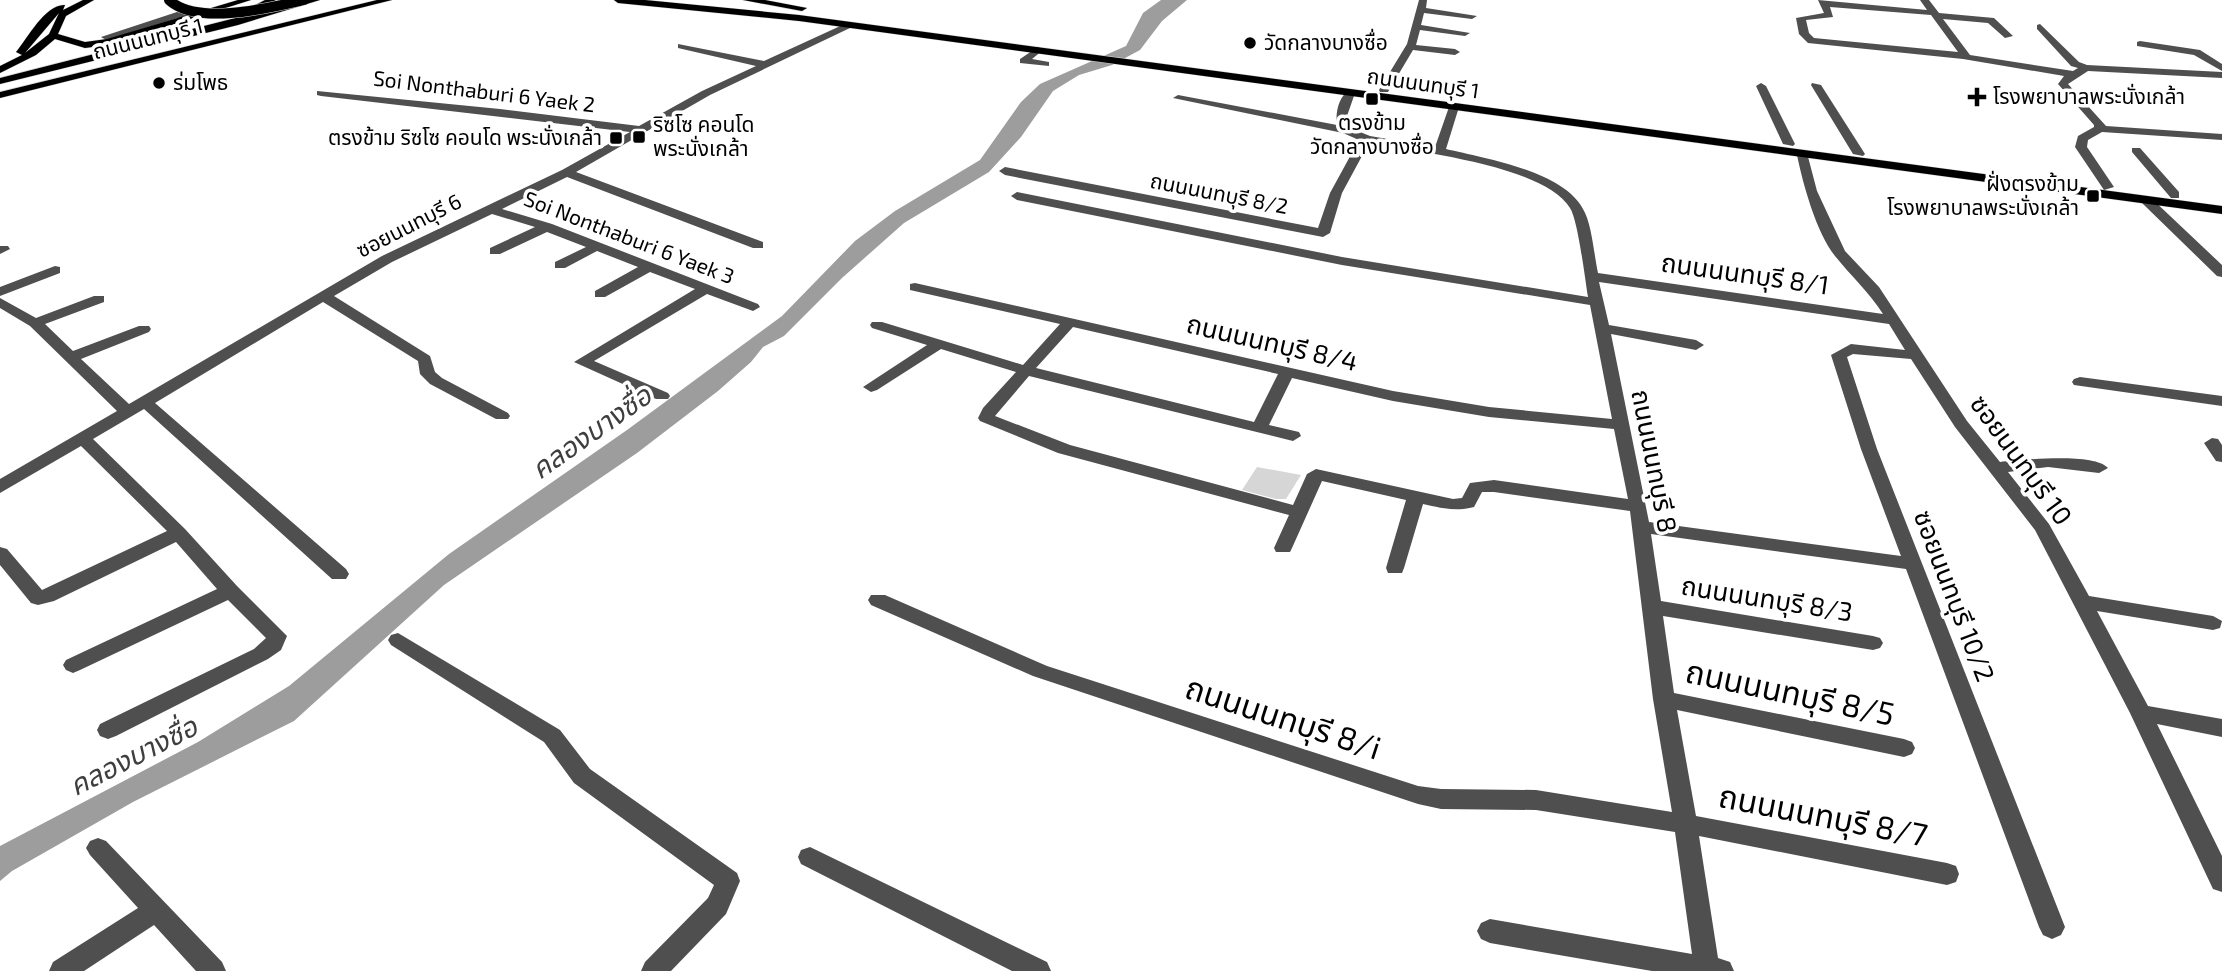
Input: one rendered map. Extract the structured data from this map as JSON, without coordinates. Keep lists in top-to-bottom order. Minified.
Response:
{"streets":{"main road":["ถนนนนทบุรี 1"],"street":["Soi Nonthaburi 6 Yaek 2","ถนนนนทบุรี 8/2","ซอยนนทบุรี 6","Soi Nonthaburi 6 Yaek 3","ถนนนนทบุรี 8/1","ถนนนนทบุรี 8/4","ซอยนนทบุรี 10","ถนนนนทบุรี 8","ซอยนนทบุรี 10/2","ถนนนนทบุรี 8/3","ถนนนนทบุรี 8/5","ถนนนนทบุรี 8/i","ถนนนนทบุรี 8/7"]},"crossings":[["ถนนนนทบุรี 1","ซอยนนทบุรี 6"],["ถนนนนทบุรี 1","ซอยนนทบุรี 10"],["Soi Nonthaburi 6 Yaek 2","ซอยนนทบุรี 6"],["ถนนนนทบุรี 8/2","ถนนนนทบุรี 8"],["ซอยนนทบุรี 6","Soi Nonthaburi 6 Yaek 3"],["ถนนนนทบุรี 8/1","ซอยนนทบุรี 10"],["ถนนนนทบุรี 8/1","ถนนนนทบุรี 8"],["ถนนนนทบุรี 8/4","ถนนนนทบุรี 8"],["ซอยนนทบุรี 10","ซอยนนทบุรี 10/2"],["ถนนนนทบุรี 8","ถนนนนทบุรี 8/3"],["ถนนนนทบุรี 8","ถนนนนทบุรี 8/5"],["ถนนนนทบุรี 8","ถนนนนทบุรี 8/i"],["ถนนนนทบุรี 8","ถนนนนทบุรี 8/7"],["ถนนนนทบุรี 8/i","ถนนนนทบุรี 8/7"]],"water":["คลองบางซื่อ"],"places":{"other":["วัดกลางบางซื่อ","ร่มโพธ"],"health":["โรงพยาบาลพระนั่งเกล้า"],"transit":["ตรงข้าม วัดกลางบางซื่อ","ริซโซ คอนโด พระนั่งเกล้า","ตรงข้าม ริซโซ คอนโด พระนั่งเกล้า","ฝั่งตรงข้าม โรงพยาบาลพระนั่งเกล้า"]}}
